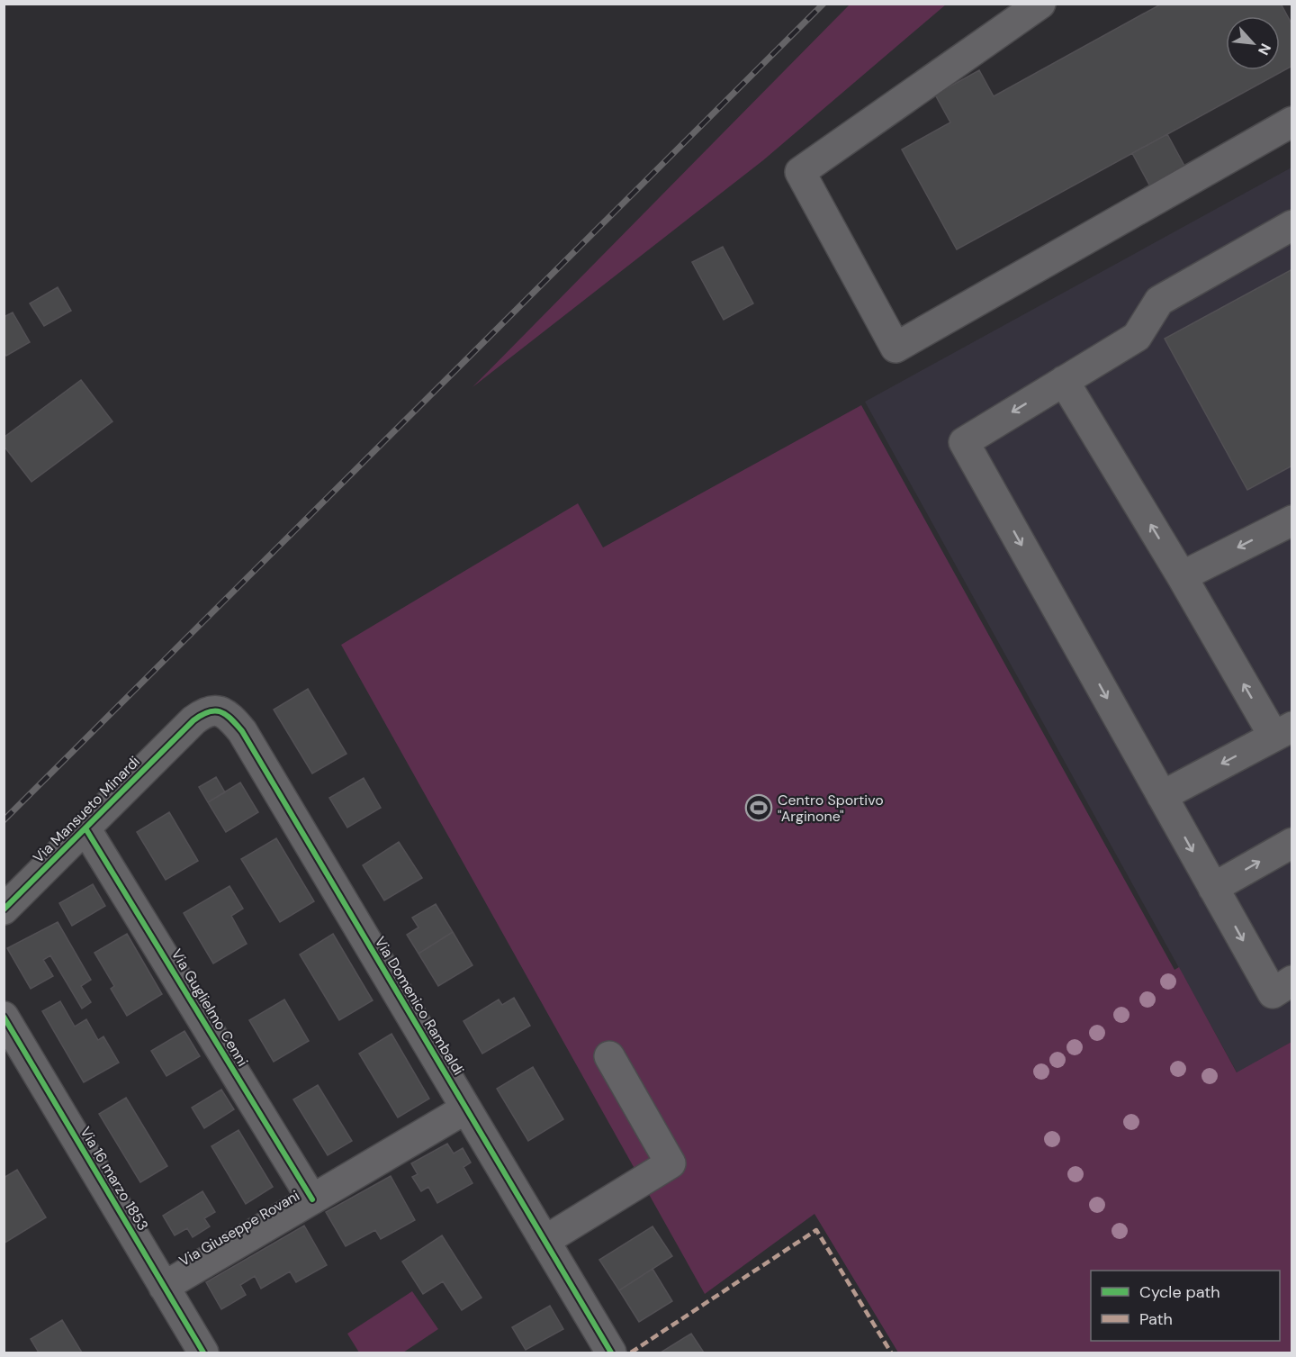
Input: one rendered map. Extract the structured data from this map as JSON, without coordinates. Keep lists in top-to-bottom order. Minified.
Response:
{"streets":{"street":["Via Mansueto Minardi","Via Domenico Rambaldi","Via Guglielmo Cenni","Via 16 marzo 1853","Via Giuseppe Rovani"]},"crossings":[["Via Mansueto Minardi","Via Domenico Rambaldi"],["Via Mansueto Minardi","Via Guglielmo Cenni"],["Via Domenico Rambaldi","Via Giuseppe Rovani"],["Via Guglielmo Cenni","Via Giuseppe Rovani"],["Via 16 marzo 1853","Via Giuseppe Rovani"]],"places":{"sports":["Centro Sportivo \"Arginone\""]},"legend":["Cycle path","Path"],"north":"bottom right"}
